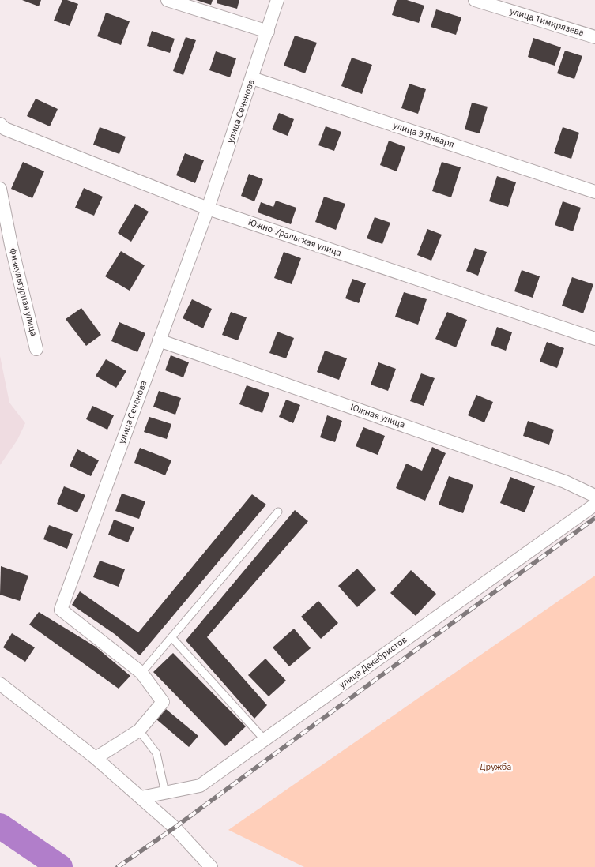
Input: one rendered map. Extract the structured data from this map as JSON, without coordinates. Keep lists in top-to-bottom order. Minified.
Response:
{"streets":{"street":["улица Тимирязева","улица Сеченова","улица 9 Января","Южно-Уральская улица","Физкультурная улица","Южная улица","улица Декабристов"]},"crossings":[["улица Сеченова","улица 9 Января"],["улица Сеченова","Южно-Уральская улица"],["улица Сеченова","Южная улица"]],"parks":["Дружба"]}
